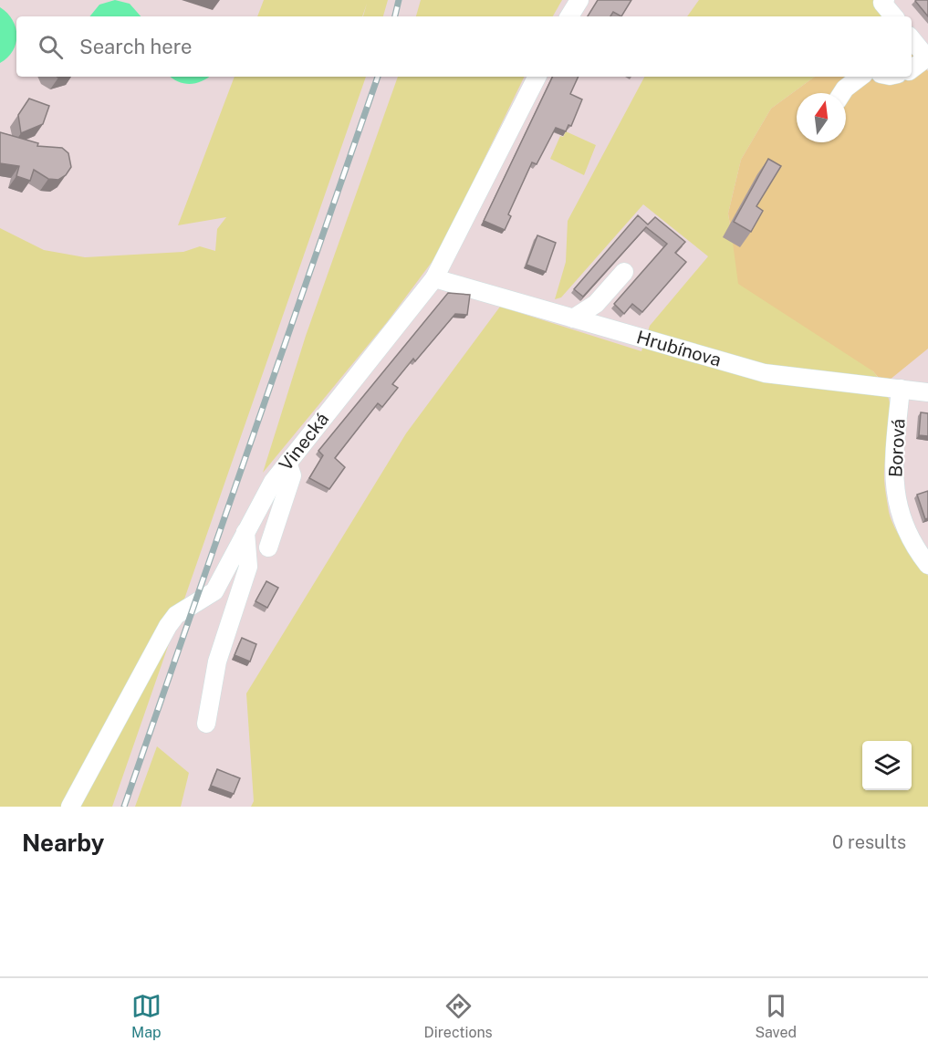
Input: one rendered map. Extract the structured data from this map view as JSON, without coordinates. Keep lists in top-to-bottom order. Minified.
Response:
{"streets":{"street":["Hrubínova","Vinecká","Borová"]},"crossings":[["Hrubínova","Vinecká"],["Hrubínova","Borová"]],"north":"top","page":{"search":"Search here","heading":["Nearby","0 results"],"nav":["Map","Directions","Saved"]}}
